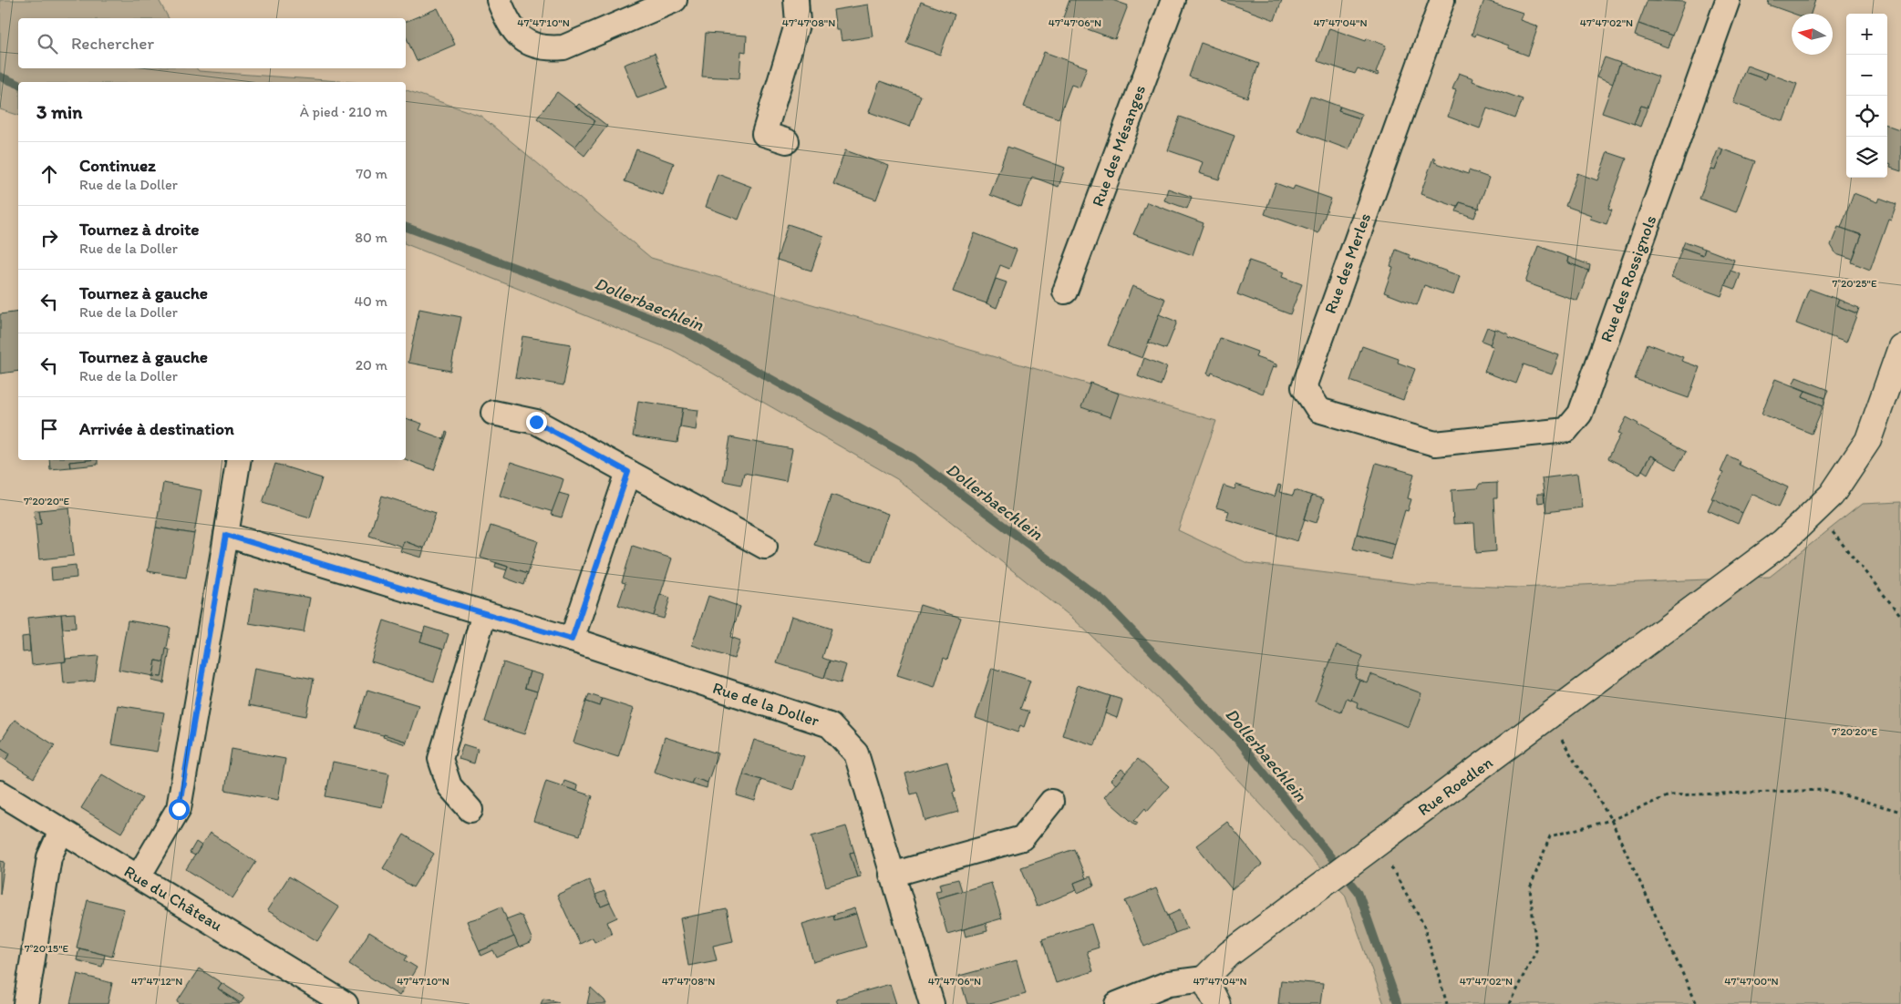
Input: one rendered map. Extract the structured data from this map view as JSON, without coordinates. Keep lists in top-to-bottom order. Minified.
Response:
{"streets":{"street":["Rue des Mésanges","Rue des Merles","Rue des Rossignols","Rue de la Doller","Rue Roedlen","Rue du Château"]},"crossings":[["Rue des Merles","Rue des Rossignols"]],"water":["Dollerbaechlein"],"north":"left","page":{"map_buttons":["+","−"],"search":"Rechercher","heading":["3 min","À pied · 210 m"],"list":[["Continuez","Rue de la Doller","70 m"],["Tournez à droite","Rue de la Doller","80 m"],["Tournez à gauche","Rue de la Doller","40 m"],["Tournez à gauche","Rue de la Doller","20 m"],"Arrivée à destination"]},"coordinates":["47°47'10\"N","47°47'08\"N","47°47'06\"N","47°47'04\"N","47°47'02\"N","7°20'25\"E","7°20'20\"E","7°20'15\"E","47°47'12\"N","47°47'00\"N"]}
